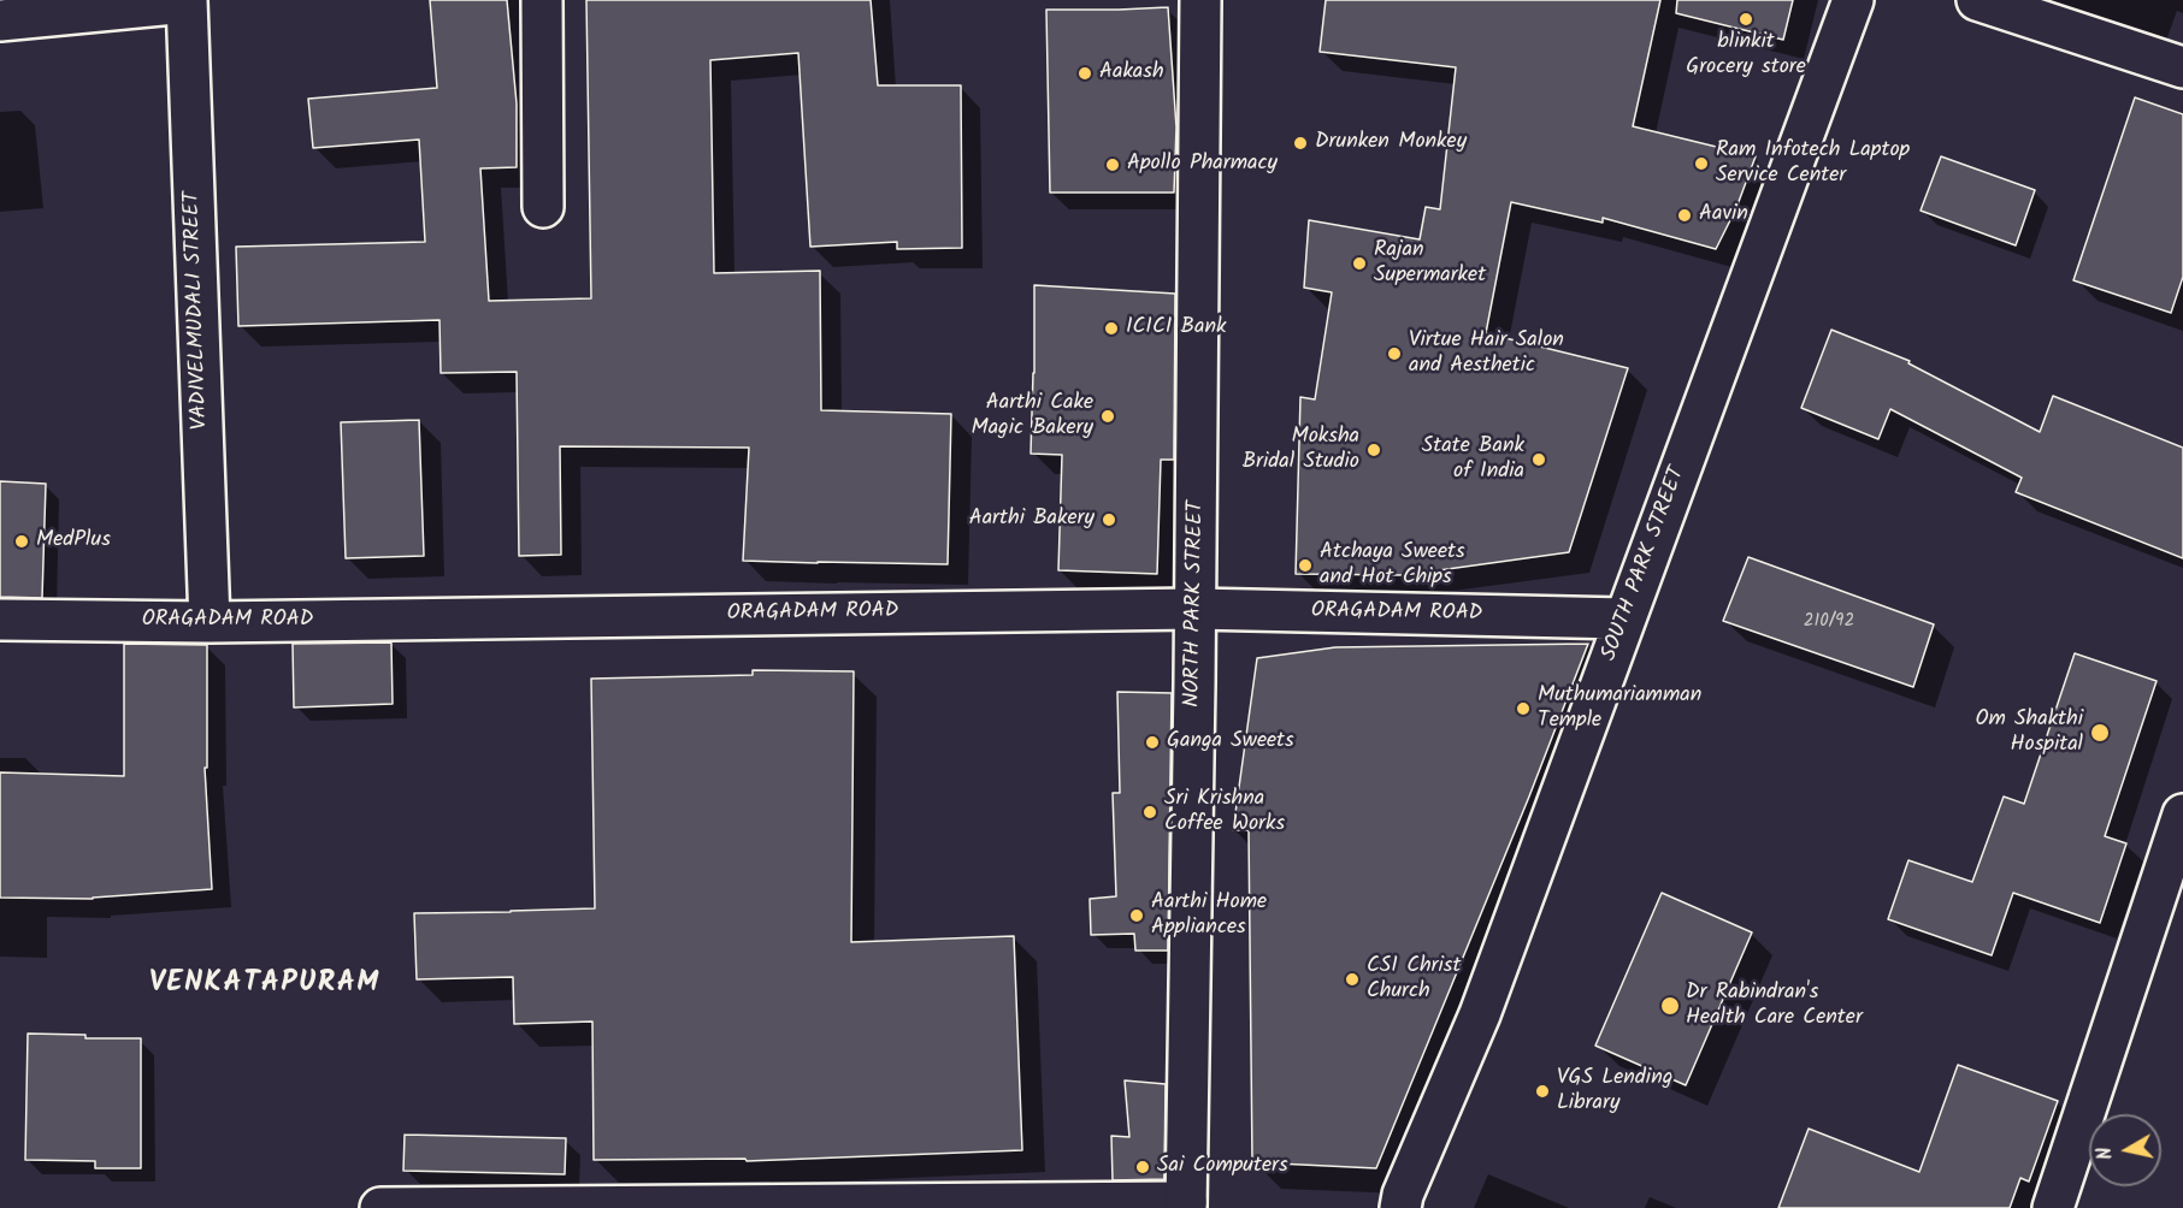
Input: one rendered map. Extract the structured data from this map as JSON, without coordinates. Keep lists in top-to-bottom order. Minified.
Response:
{"streets":{"street":["VADIVELMUDALI STREET","SOUTH PARK STREET","NORTH PARK STREET","ORAGADAM ROAD"]},"crossings":[["VADIVELMUDALI STREET","ORAGADAM ROAD"],["SOUTH PARK STREET","ORAGADAM ROAD"],["NORTH PARK STREET","ORAGADAM ROAD"]],"districts":["VENKATAPURAM"],"places":["blinkit Grocery store","Aakash","Drunken Monkey","Ram Infotech Laptop Service Center","Apollo Pharmacy","Aavin","Rajan Supermarket","ICICI Bank","Virtue Hair Salon and Aesthetic","Aarthi Cake Magic Bakery","Moksha Bridal Studio","State Bank of India","Aarthi Bakery","MedPlus","Atchaya Sweets and Hot Chips","Muthumariamman Temple","Om Shakthi Hospital","Ganga Sweets","Sri Krishna Coffee Works","Aarthi Home Appliances","CSI Christ Church","Dr Rabindran's Health Care Center","VGS Lending Library","Sai Computers"],"house_numbers":["210/92"],"north":"left"}
